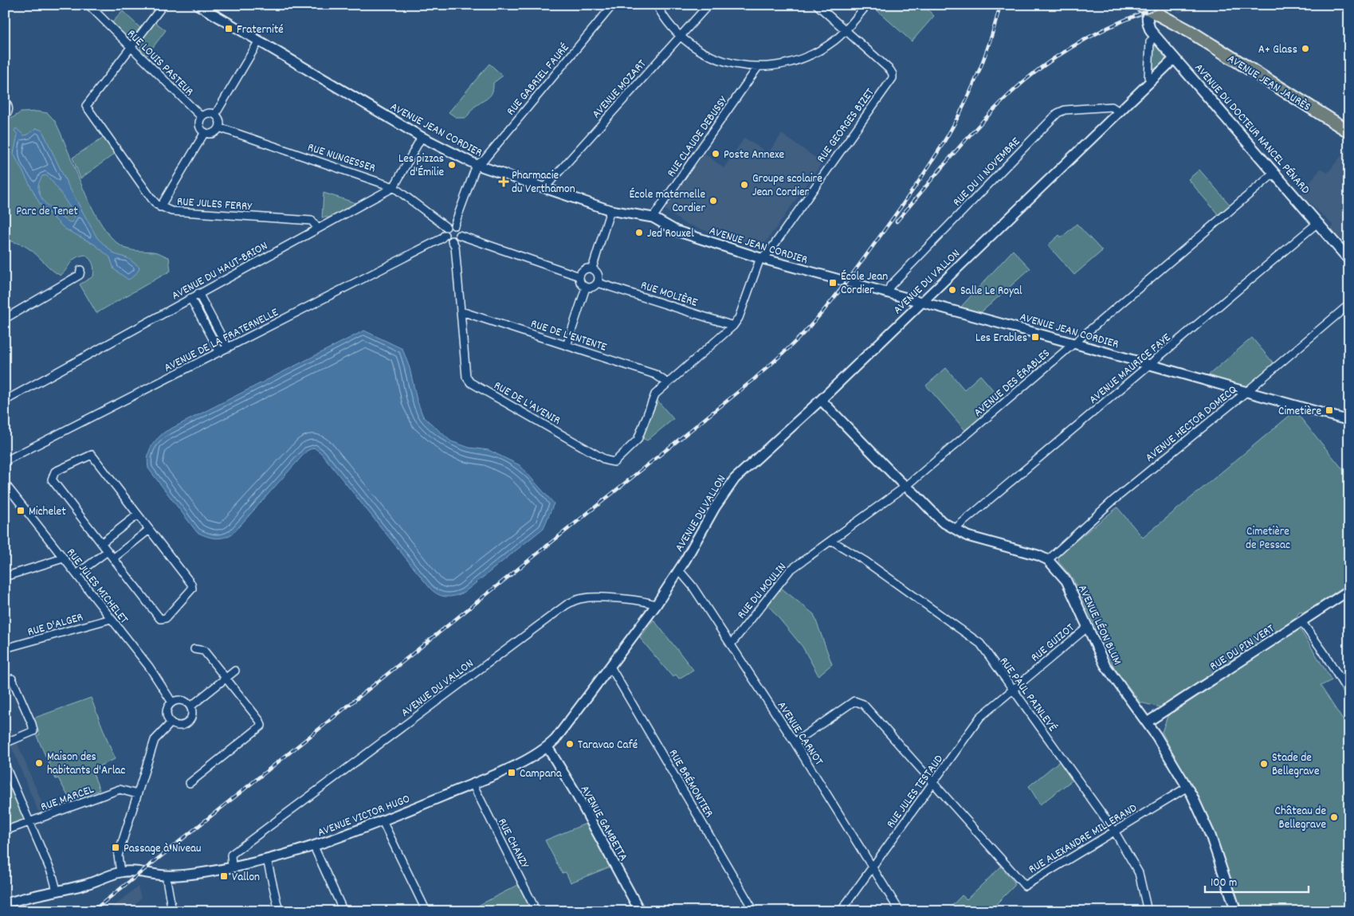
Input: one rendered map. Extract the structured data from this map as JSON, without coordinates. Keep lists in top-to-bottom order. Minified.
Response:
{"streets":{"main road":["AVENUE JEAN JAURÈS","AVENUE DU DOCTEUR NANCEL PÉNARD"],"street":["RUE LOUIS PASTEUR","RUE GABRIEL FAURÉ","AVENUE MOZART","RUE GEORGES BIZET","AVENUE JEAN CORDIER","RUE CLAUDE DEBUSSY","RUE NUNGESSER","RUE DU 11 NOVEMBRE","RUE JULES FERRY","AVENUE DU HAUT-BRION","AVENUE DU VALLON","RUE MOLIÈRE","RUE DE L'ENTENTE","AVENUE DE LA FRATERNELLE","AVENUE MAURICE FAYE","AVENUE DES ÉRABLES","RUE DE L'AVENIR","AVENUE HECTOR DOMECQ","RUE JULES MICHELET","RUE DU MOULIN","RUE D'ALGER","AVENUE LÉON BLUM","RUE GUIZOT","RUE DU PIN VERT","RUE PAUL PAINLEVÉ","AVENUE CARNOT","RUE BRÉMONTIER","RUE JULES TESTAUD","RUE MARCEL","AVENUE VICTOR HUGO","AVENUE GAMBETTA","RUE ALEXANDRE MILLERAND","RUE CHANZY"]},"crossings":[["RUE LOUIS PASTEUR","RUE NUNGESSER"],["RUE LOUIS PASTEUR","RUE JULES FERRY"],["RUE GABRIEL FAURÉ","AVENUE JEAN CORDIER"],["AVENUE JEAN JAURÈS","AVENUE DU DOCTEUR NANCEL PÉNARD"],["AVENUE MOZART","AVENUE JEAN CORDIER"],["RUE GEORGES BIZET","AVENUE JEAN CORDIER"],["AVENUE DU DOCTEUR NANCEL PÉNARD","AVENUE DU VALLON"],["AVENUE DU DOCTEUR NANCEL PÉNARD","AVENUE MAURICE FAYE"],["AVENUE DU DOCTEUR NANCEL PÉNARD","AVENUE DES ÉRABLES"],["AVENUE JEAN CORDIER","RUE CLAUDE DEBUSSY"],["AVENUE JEAN CORDIER","RUE DU 11 NOVEMBRE"],["AVENUE JEAN CORDIER","AVENUE DU VALLON"],["AVENUE JEAN CORDIER","AVENUE MAURICE FAYE"],["AVENUE JEAN CORDIER","AVENUE DES ÉRABLES"],["AVENUE JEAN CORDIER","AVENUE HECTOR DOMECQ"],["RUE NUNGESSER","AVENUE DU HAUT-BRION"],["RUE NUNGESSER","AVENUE DE LA FRATERNELLE"],["RUE NUNGESSER","RUE DE L'AVENIR"],["RUE DU 11 NOVEMBRE","AVENUE DU VALLON"],["RUE JULES FERRY","AVENUE DU HAUT-BRION"],["AVENUE DU VALLON","AVENUE LÉON BLUM"],["AVENUE DU VALLON","AVENUE CARNOT"],["AVENUE DU VALLON","AVENUE VICTOR HUGO"],["RUE DE L'ENTENTE","RUE DE L'AVENIR"],["AVENUE DE LA FRATERNELLE","RUE DE L'AVENIR"],["AVENUE MAURICE FAYE","AVENUE LÉON BLUM"],["AVENUE DES ÉRABLES","RUE DU MOULIN"],["AVENUE DES ÉRABLES","AVENUE LÉON BLUM"],["AVENUE DES ÉRABLES","RUE PAUL PAINLEVÉ"],["AVENUE HECTOR DOMECQ","AVENUE LÉON BLUM"],["RUE JULES MICHELET","RUE D'ALGER"],["RUE DU MOULIN","RUE PAUL PAINLEVÉ"],["RUE DU MOULIN","AVENUE CARNOT"],["AVENUE LÉON BLUM","RUE GUIZOT"],["AVENUE LÉON BLUM","RUE DU PIN VERT"],["AVENUE LÉON BLUM","RUE ALEXANDRE MILLERAND"],["RUE GUIZOT","RUE PAUL PAINLEVÉ"],["RUE GUIZOT","RUE JULES TESTAUD"],["RUE PAUL PAINLEVÉ","RUE JULES TESTAUD"],["RUE PAUL PAINLEVÉ","RUE ALEXANDRE MILLERAND"],["AVENUE CARNOT","RUE JULES TESTAUD"],["RUE BRÉMONTIER","AVENUE VICTOR HUGO"],["RUE JULES TESTAUD","RUE ALEXANDRE MILLERAND"],["AVENUE VICTOR HUGO","AVENUE GAMBETTA"],["AVENUE VICTOR HUGO","RUE CHANZY"]],"parks":["Parc de Tenet","Cimetière de Pessac"],"places":{"transit":["Fraternité","École Jean Cordier","Les Erables","Cimetière","Michelet","Campana","Passage à Niveau","Vallon"],"other":["A+ Glass","Poste Annexe","Les pizzas d'Émilie","Groupe scolaire Jean Cordier","École maternelle Cordier","Jed Rouxel","Salle Le Royal","Taravao Café","Maison des habitants d'Arlac","Stade de Bellegrave","Château de Bellegrave"],"health":["Pharmacie du Verthamon"]},"scale_bar":"100 m"}
